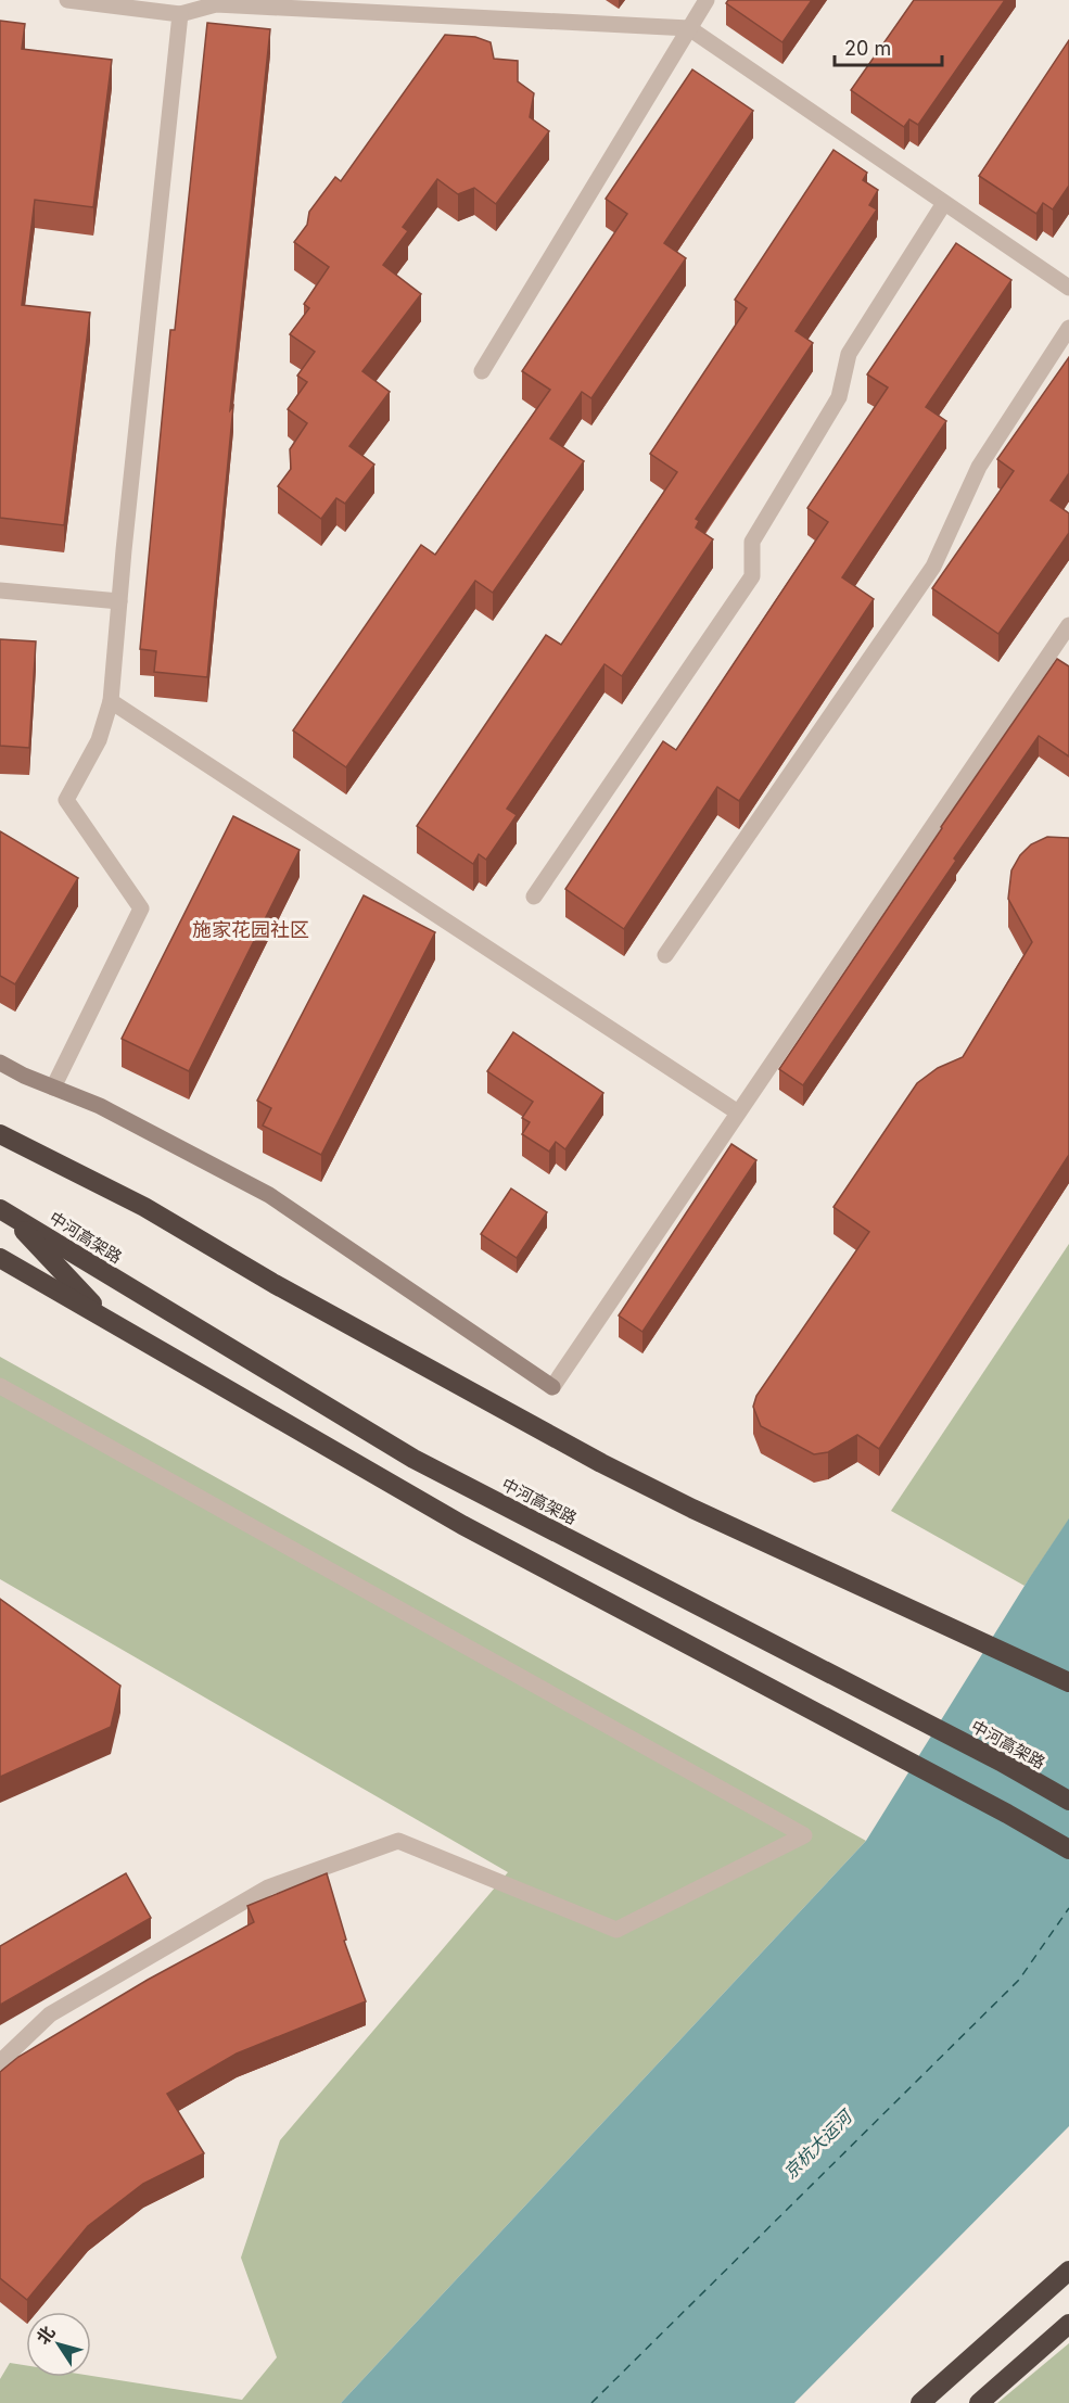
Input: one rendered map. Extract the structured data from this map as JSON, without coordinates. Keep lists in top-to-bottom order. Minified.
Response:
{"streets":{"highway":["中河高架路"]},"districts":["施家花园社区"],"water":["京杭大运河"],"scale_bar":"20 m","north":"top left"}
